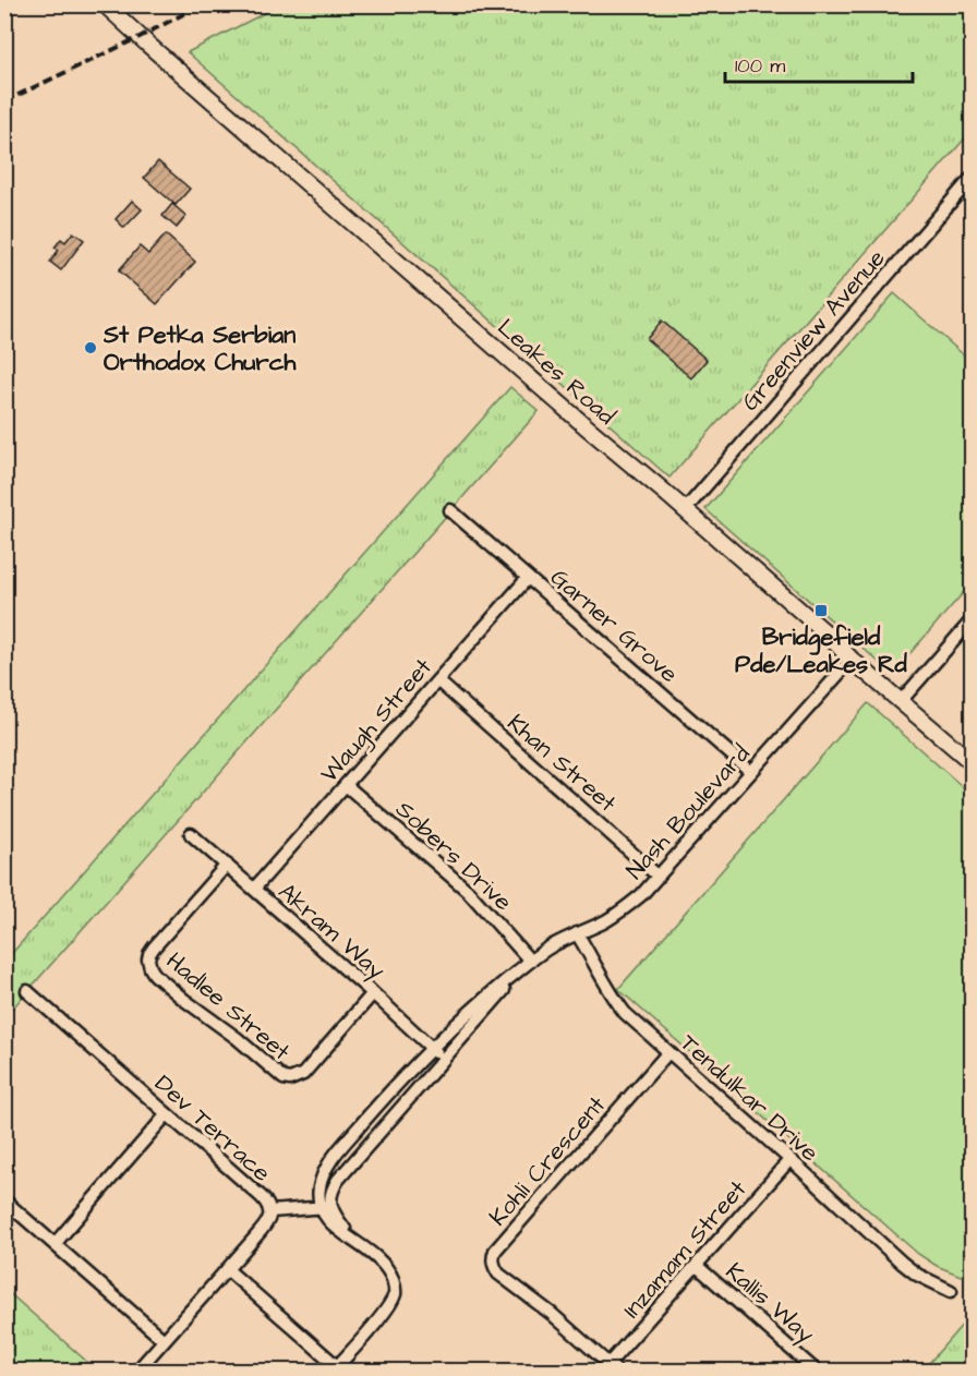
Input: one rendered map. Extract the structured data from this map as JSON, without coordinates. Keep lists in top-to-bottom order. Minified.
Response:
{"streets":{"street":["Greenview Avenue","Leakes Road","Garner Grove","Waugh Street","Khan Street","Nash Boulevard","Sobers Drive","Akram Way","Hadlee Street","Tendulkar Drive","Dev Terrace","Kohli Crescent","Inzamam Street","Kallis Way"]},"crossings":[["Greenview Avenue","Leakes Road"],["Leakes Road","Nash Boulevard"],["Garner Grove","Waugh Street"],["Garner Grove","Nash Boulevard"],["Waugh Street","Khan Street"],["Waugh Street","Sobers Drive"],["Waugh Street","Akram Way"],["Khan Street","Nash Boulevard"],["Nash Boulevard","Sobers Drive"],["Nash Boulevard","Akram Way"],["Nash Boulevard","Tendulkar Drive"],["Akram Way","Hadlee Street"],["Tendulkar Drive","Kohli Crescent"],["Tendulkar Drive","Inzamam Street"],["Kohli Crescent","Inzamam Street"],["Inzamam Street","Kallis Way"]],"places":{"other":["St Petka Serbian Orthodox Church"],"transit":["Bridgefield Pde/Leakes Rd"]},"scale_bar":"100 m"}
